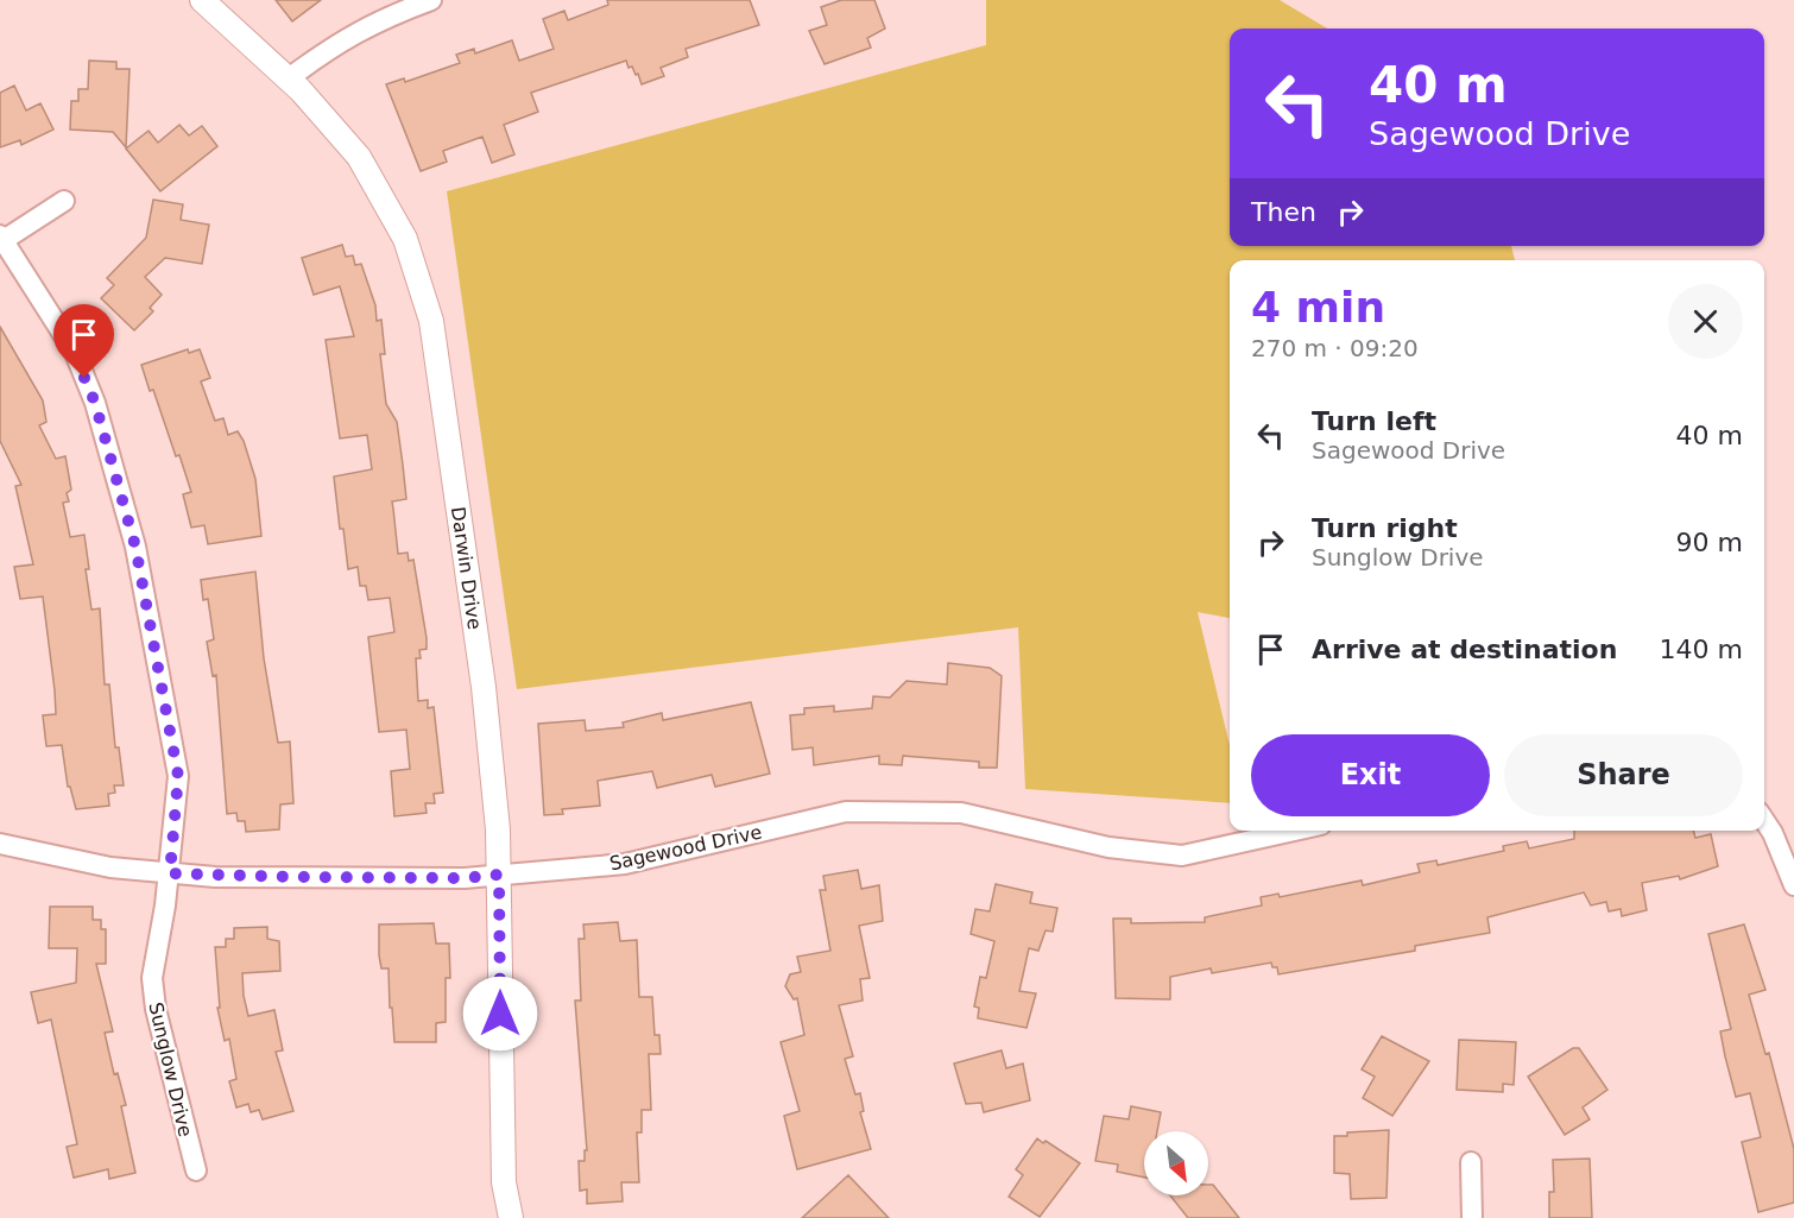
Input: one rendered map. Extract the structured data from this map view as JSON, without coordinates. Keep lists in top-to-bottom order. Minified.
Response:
{"streets":{"street":["Darwin Drive","Sagewood Drive","Sunglow Drive"]},"crossings":[["Darwin Drive","Sagewood Drive"],["Sagewood Drive","Sunglow Drive"]],"north":"bottom right","page":{"turn":["40 m","Sagewood Drive"],"then":"Then","heading":["4 min","270 m · 09:20"],"list":[{"name":"Turn left","note":"Sagewood Drive","value":"40 m"},{"name":"Turn right","note":"Sunglow Drive","value":"90 m"},{"name":"Arrive at destination","value":"140 m"}],"buttons":["Exit","Share"]}}
